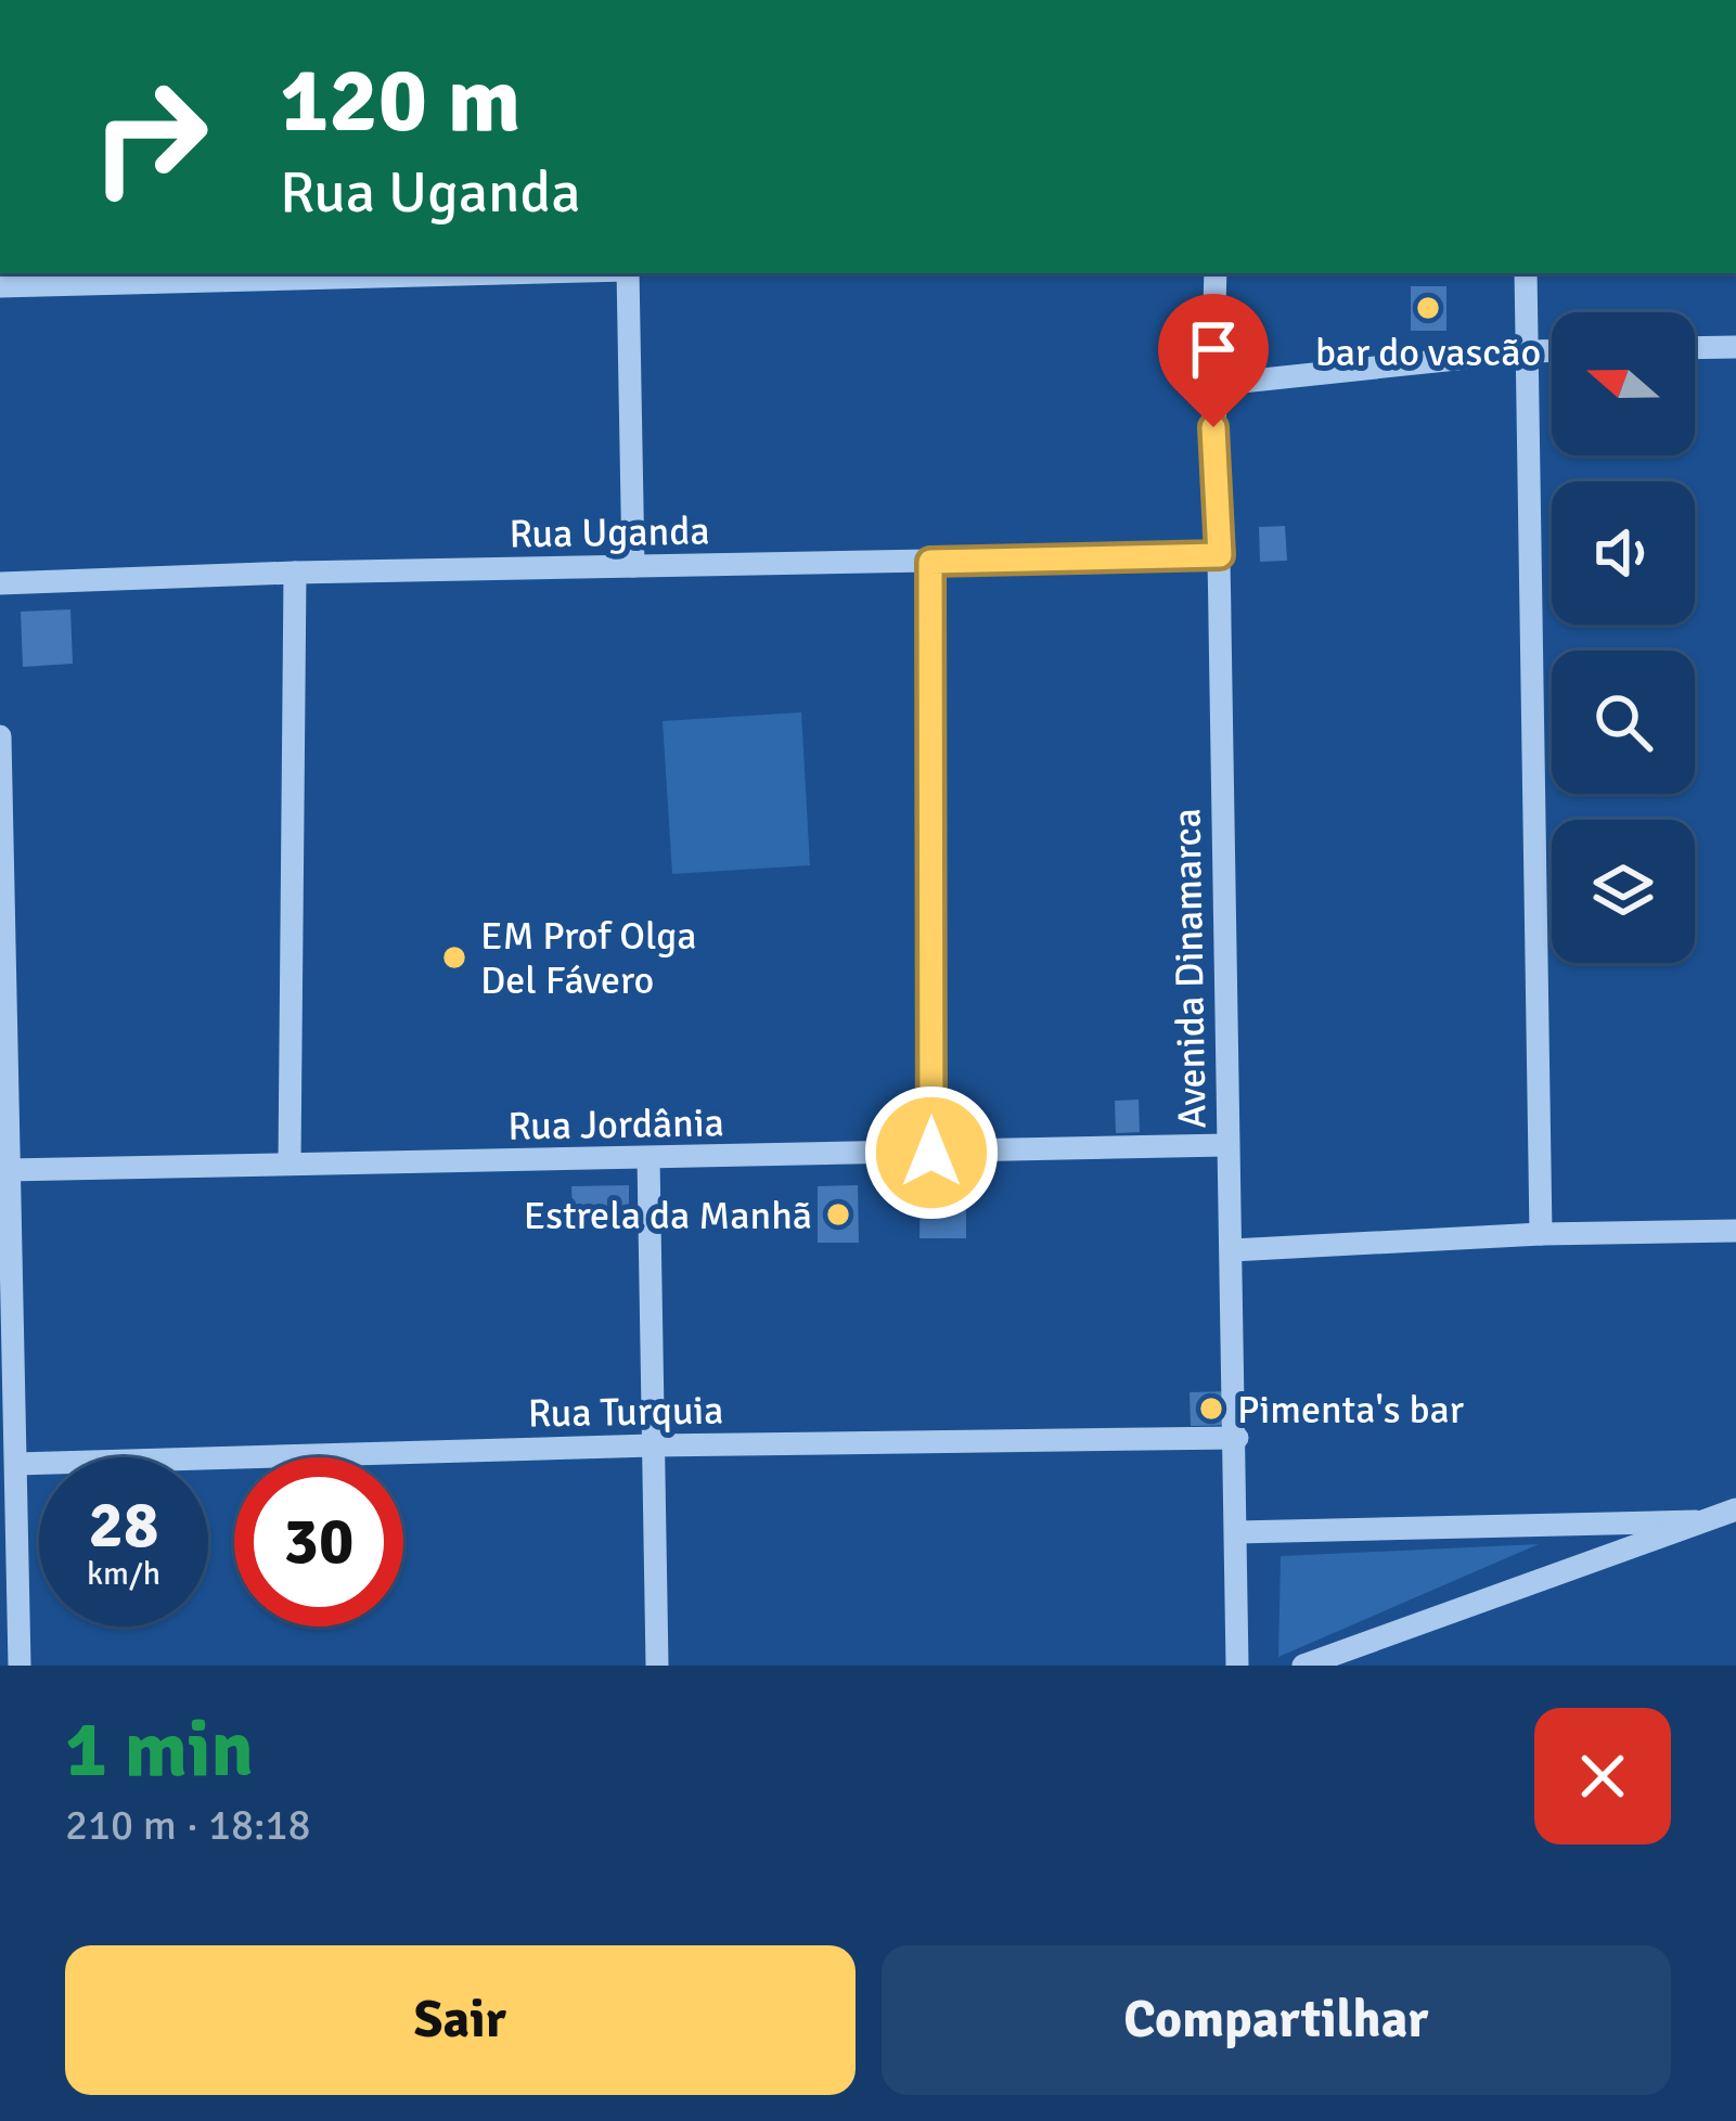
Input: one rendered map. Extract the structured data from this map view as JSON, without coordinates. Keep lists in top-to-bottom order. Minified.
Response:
{"streets":{"street":["Rua Uganda","Avenida Dinamarca","Rua Jordânia","Rua Turquia"]},"crossings":[["Rua Uganda","Avenida Dinamarca"],["Avenida Dinamarca","Rua Jordânia"],["Avenida Dinamarca","Rua Turquia"]],"places":["bar do vascão","EM Prof Olga Del Fávero","Estrela da Manhã","Pimenta's bar"],"north":"left","page":{"turn":["120 m","Rua Uganda"],"speed":"28 km/h","limit":"30","heading":["1 min","210 m · 18:18"],"buttons":["Sair","Compartilhar"]}}
